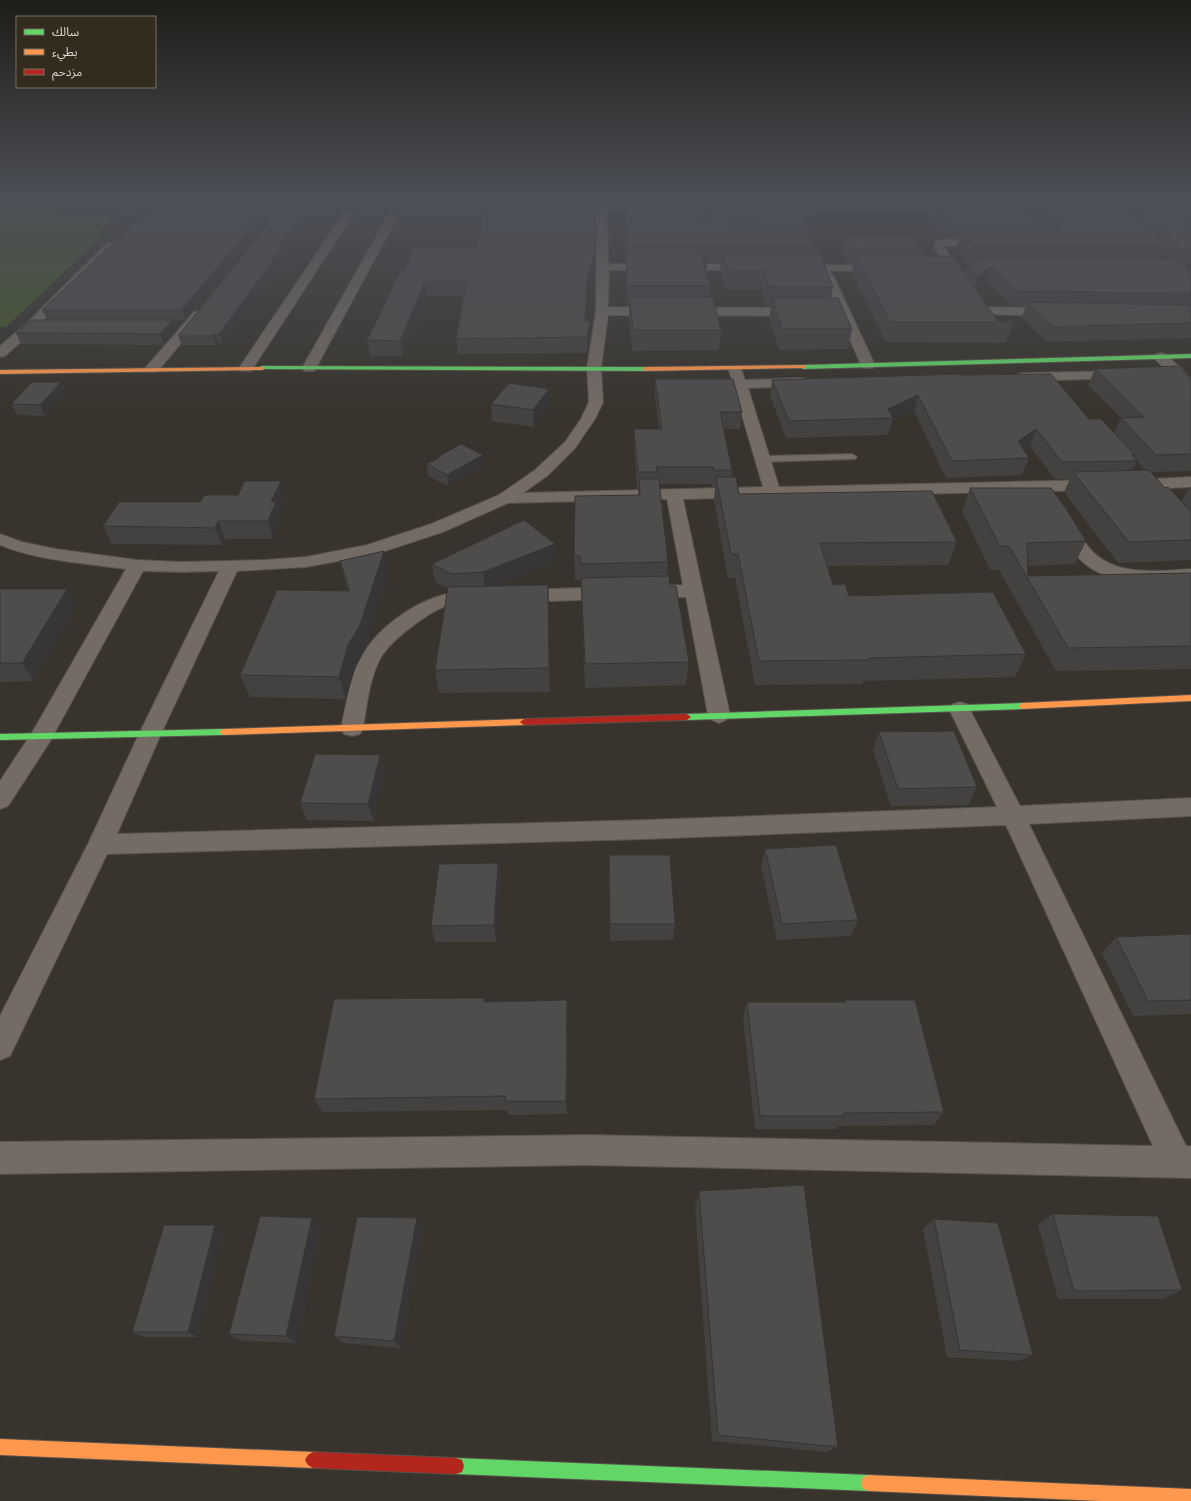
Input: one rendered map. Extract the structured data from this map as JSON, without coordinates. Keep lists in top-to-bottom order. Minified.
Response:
{"legend":["سالك","بطيء","مزدحم"]}
